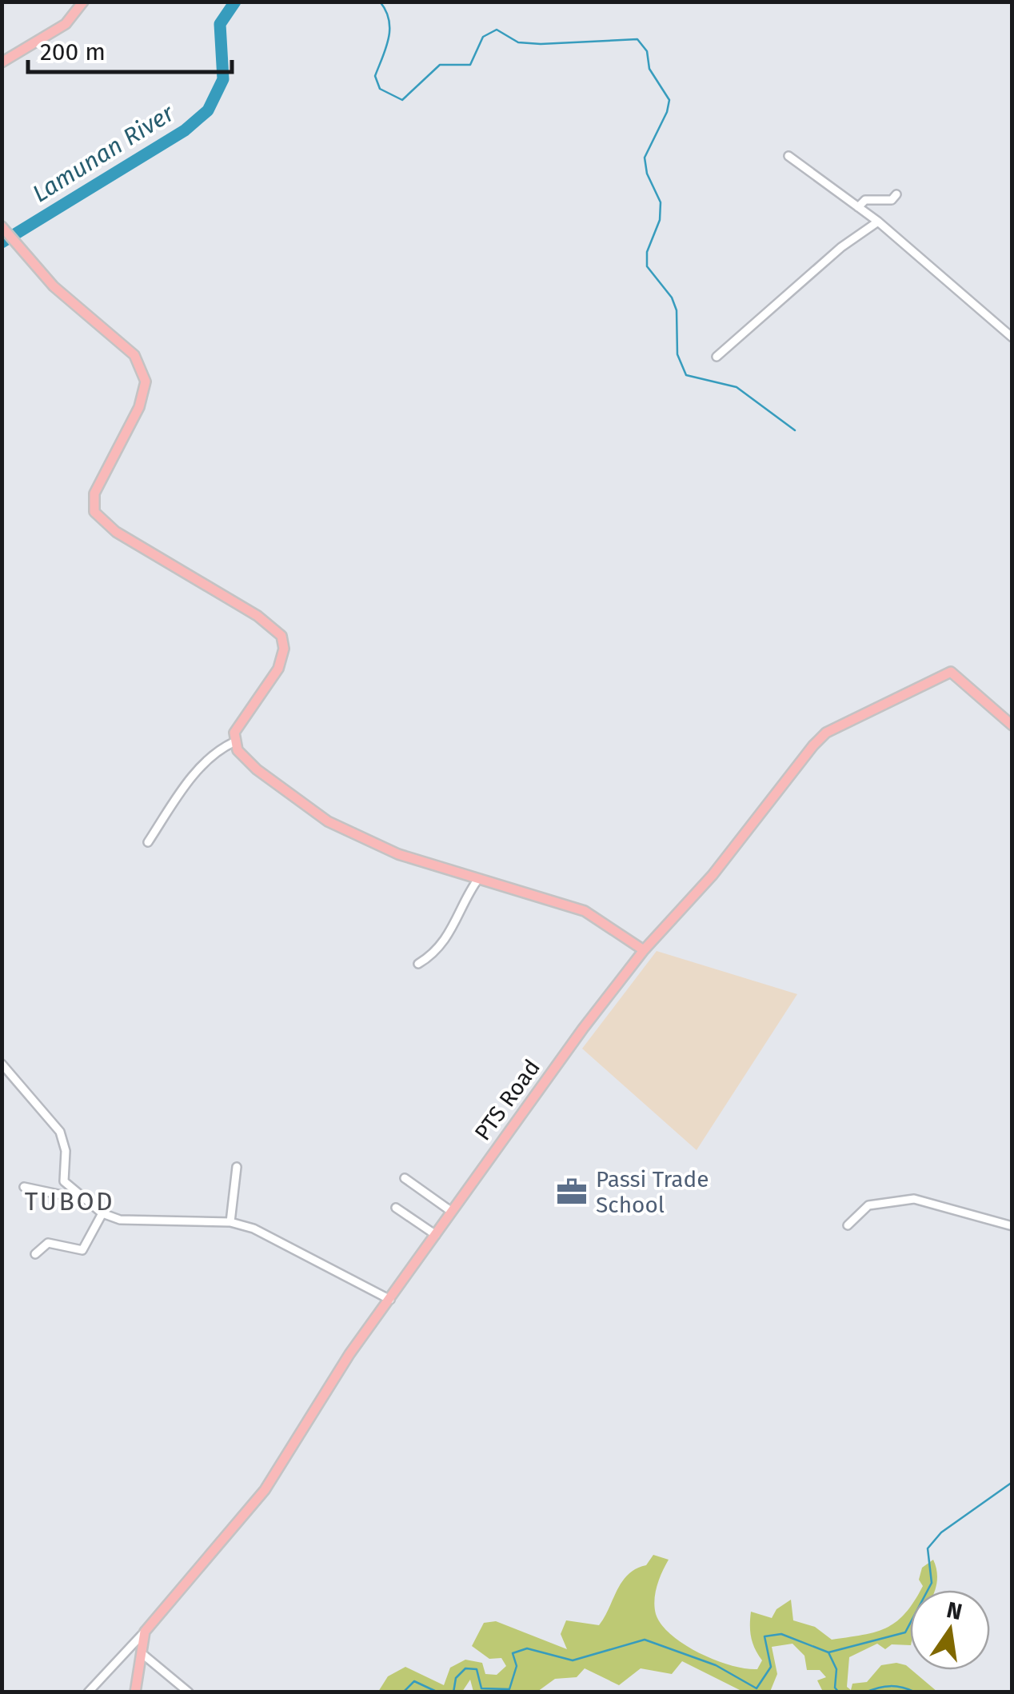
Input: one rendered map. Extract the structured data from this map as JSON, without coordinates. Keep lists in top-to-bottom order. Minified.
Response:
{"streets":{"main road":["PTS Road"]},"districts":["TUBOD"],"water":["Lamunan River"],"places":{"office":["Passi Trade School"]},"scale_bar":"200 m","north":"top"}
